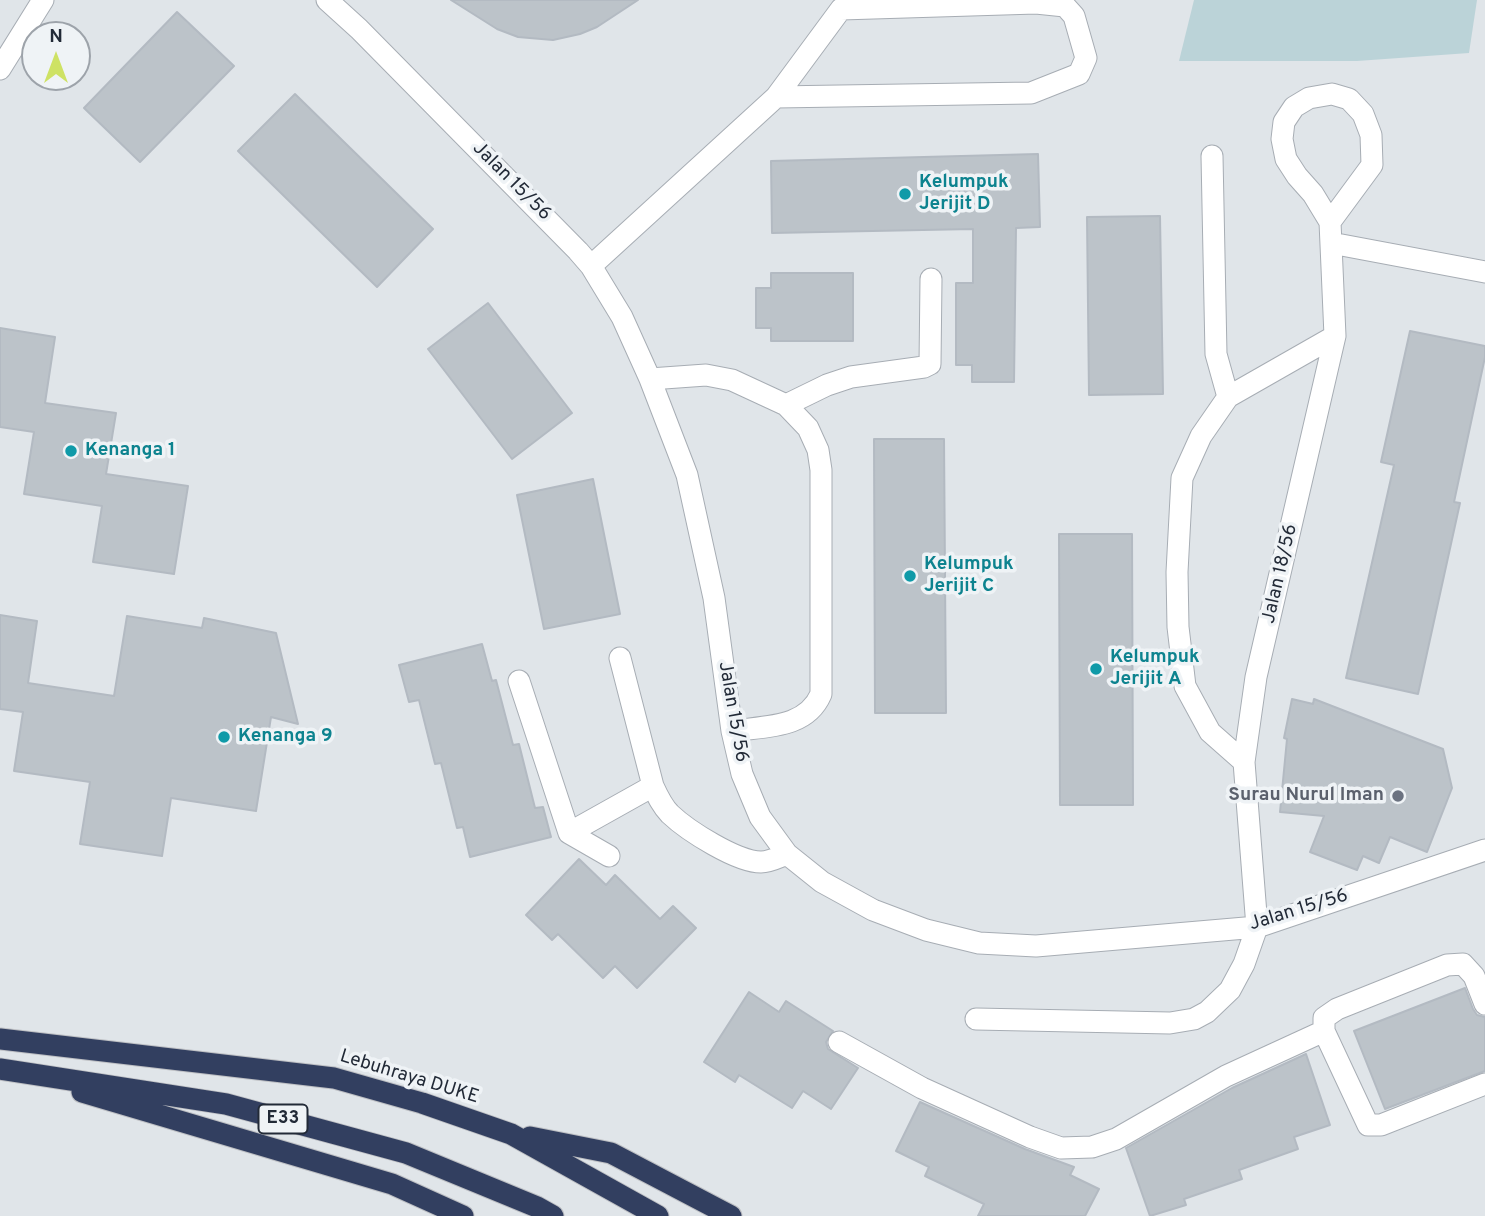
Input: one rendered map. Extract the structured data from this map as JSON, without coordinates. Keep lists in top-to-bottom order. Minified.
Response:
{"streets":{"highway":["Lebuhraya DUKE","E33"],"street":["Jalan 15/56","Jalan 18/56"]},"crossings":[["Jalan 15/56","Jalan 18/56"]],"places":["Kelumpuk Jerijit D","Kenanga 1","Kelumpuk Jerijit C","Kelumpuk Jerijit A","Kenanga 9","Surau Nurul Iman"],"north":"top"}
